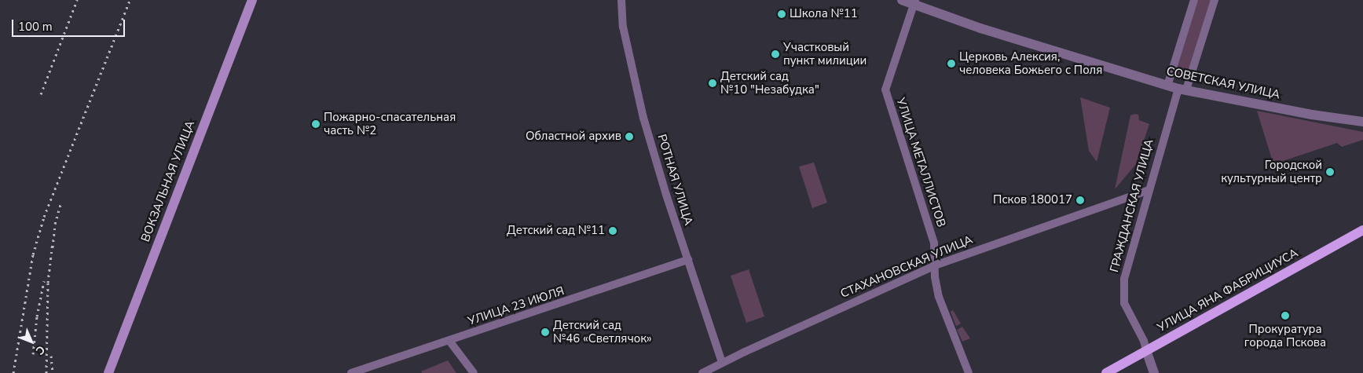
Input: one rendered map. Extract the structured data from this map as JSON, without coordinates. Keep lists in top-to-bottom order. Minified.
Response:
{"streets":{"main road":["ВОКЗАЛЬНАЯ УЛИЦА","УЛИЦА ЯНА ФАБРИЦИУСА"],"street":["СОВЕТСКАЯ УЛИЦА","УЛИЦА МЕТАЛЛИСТОВ","РОТНАЯ УЛИЦА","ГРАЖДАНСКАЯ УЛИЦА","СТАХАНОВСКАЯ УЛИЦА","УЛИЦА 23 ИЮЛЯ"]},"crossings":[["СОВЕТСКАЯ УЛИЦА","УЛИЦА МЕТАЛЛИСТОВ"],["СОВЕТСКАЯ УЛИЦА","ГРАЖДАНСКАЯ УЛИЦА"],["УЛИЦА МЕТАЛЛИСТОВ","СТАХАНОВСКАЯ УЛИЦА"],["РОТНАЯ УЛИЦА","СТАХАНОВСКАЯ УЛИЦА"],["РОТНАЯ УЛИЦА","УЛИЦА 23 ИЮЛЯ"],["ГРАЖДАНСКАЯ УЛИЦА","СТАХАНОВСКАЯ УЛИЦА"],["ГРАЖДАНСКАЯ УЛИЦА","УЛИЦА ЯНА ФАБРИЦИУСА"]],"places":["Школа №11","Участковый пункт милиции","Церковь Алексия, человека Божьего с Поля","Детский сад №10 \"Незабудка\"","Пожарно-спасательная часть №2","Областной архив","Городской культурный центр","Псков 180017","Детский сад №11","Прокуратура города Пскова","Детский сад №46 «Светлячок»"],"scale_bar":"100 m","north":"bottom right"}
